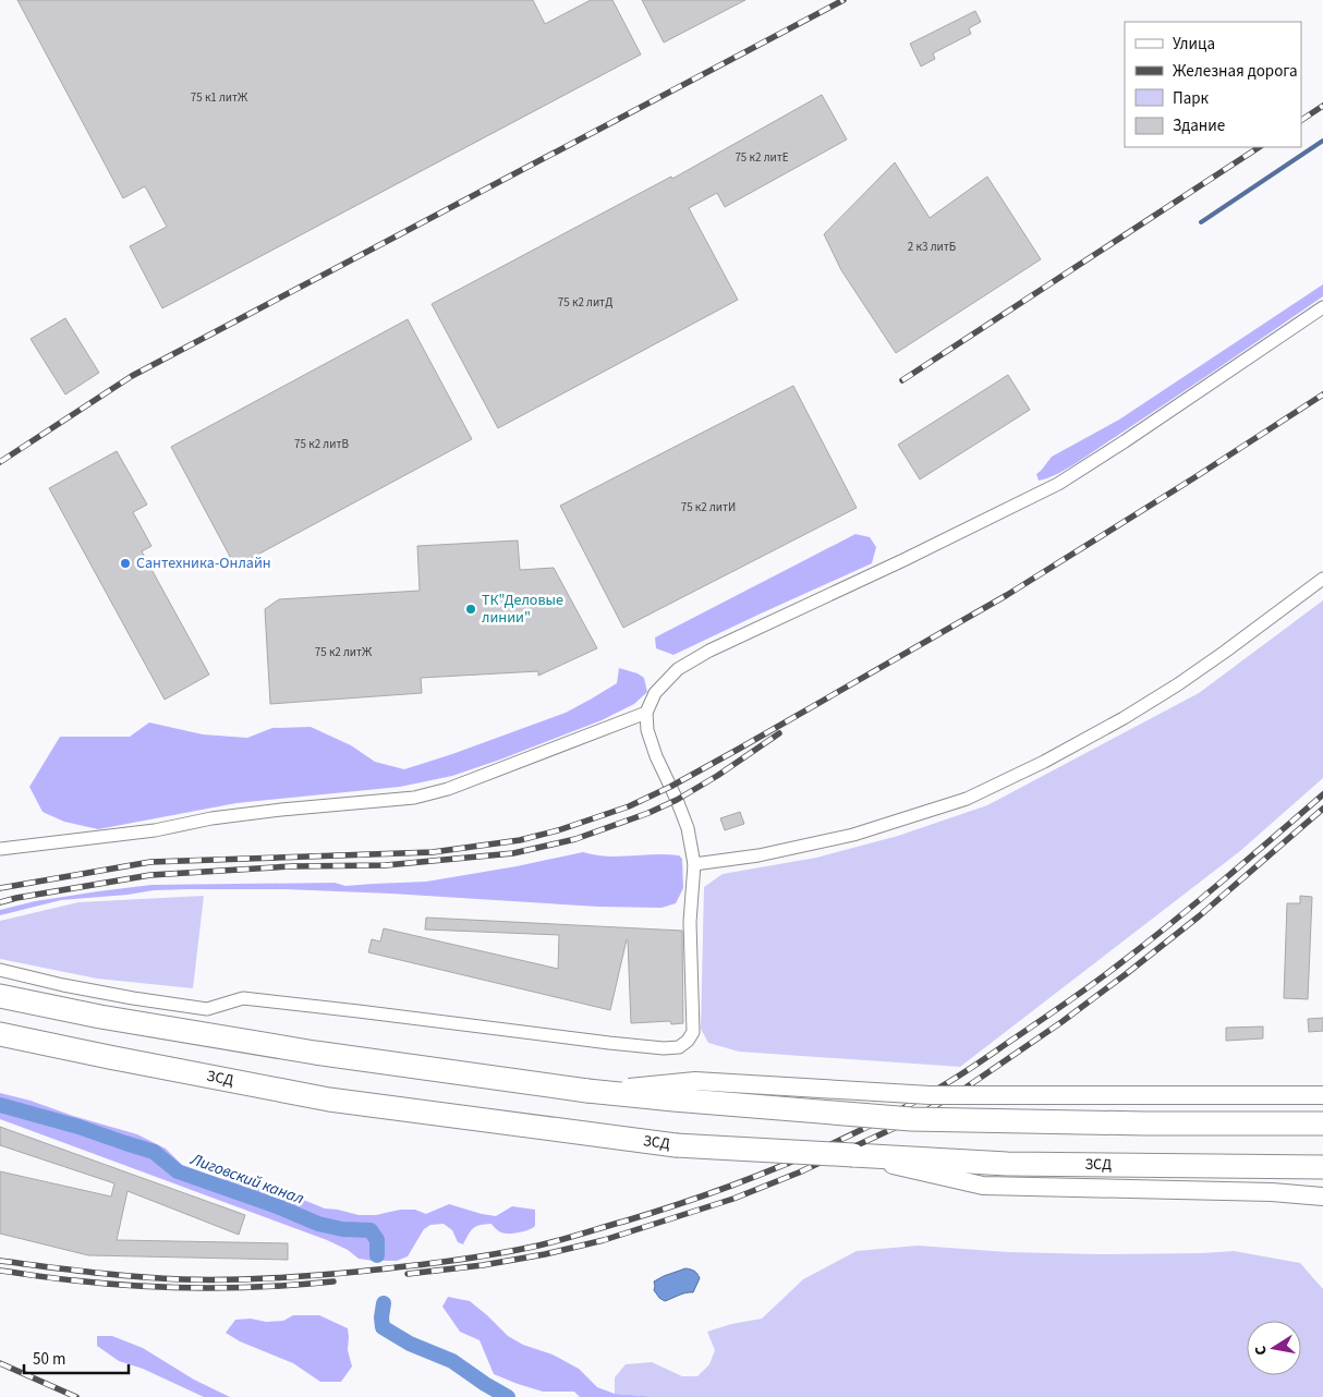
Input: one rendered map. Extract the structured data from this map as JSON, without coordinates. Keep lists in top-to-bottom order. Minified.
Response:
{"streets":{"highway":["ЗСД"]},"water":["Лиговский канал"],"places":["Сантехника-Онлайн","ТК\"Деловые линии\""],"house_numbers":["75 к1 литЖ","75 к2 литЕ","2 к3 литБ","75 к2 литД","75 к2 литВ","75 к2 литИ","75 к2 литЖ"],"legend":["Улица","Железная дорога","Парк","Здание"],"scale_bar":"50 m","north":"left"}
